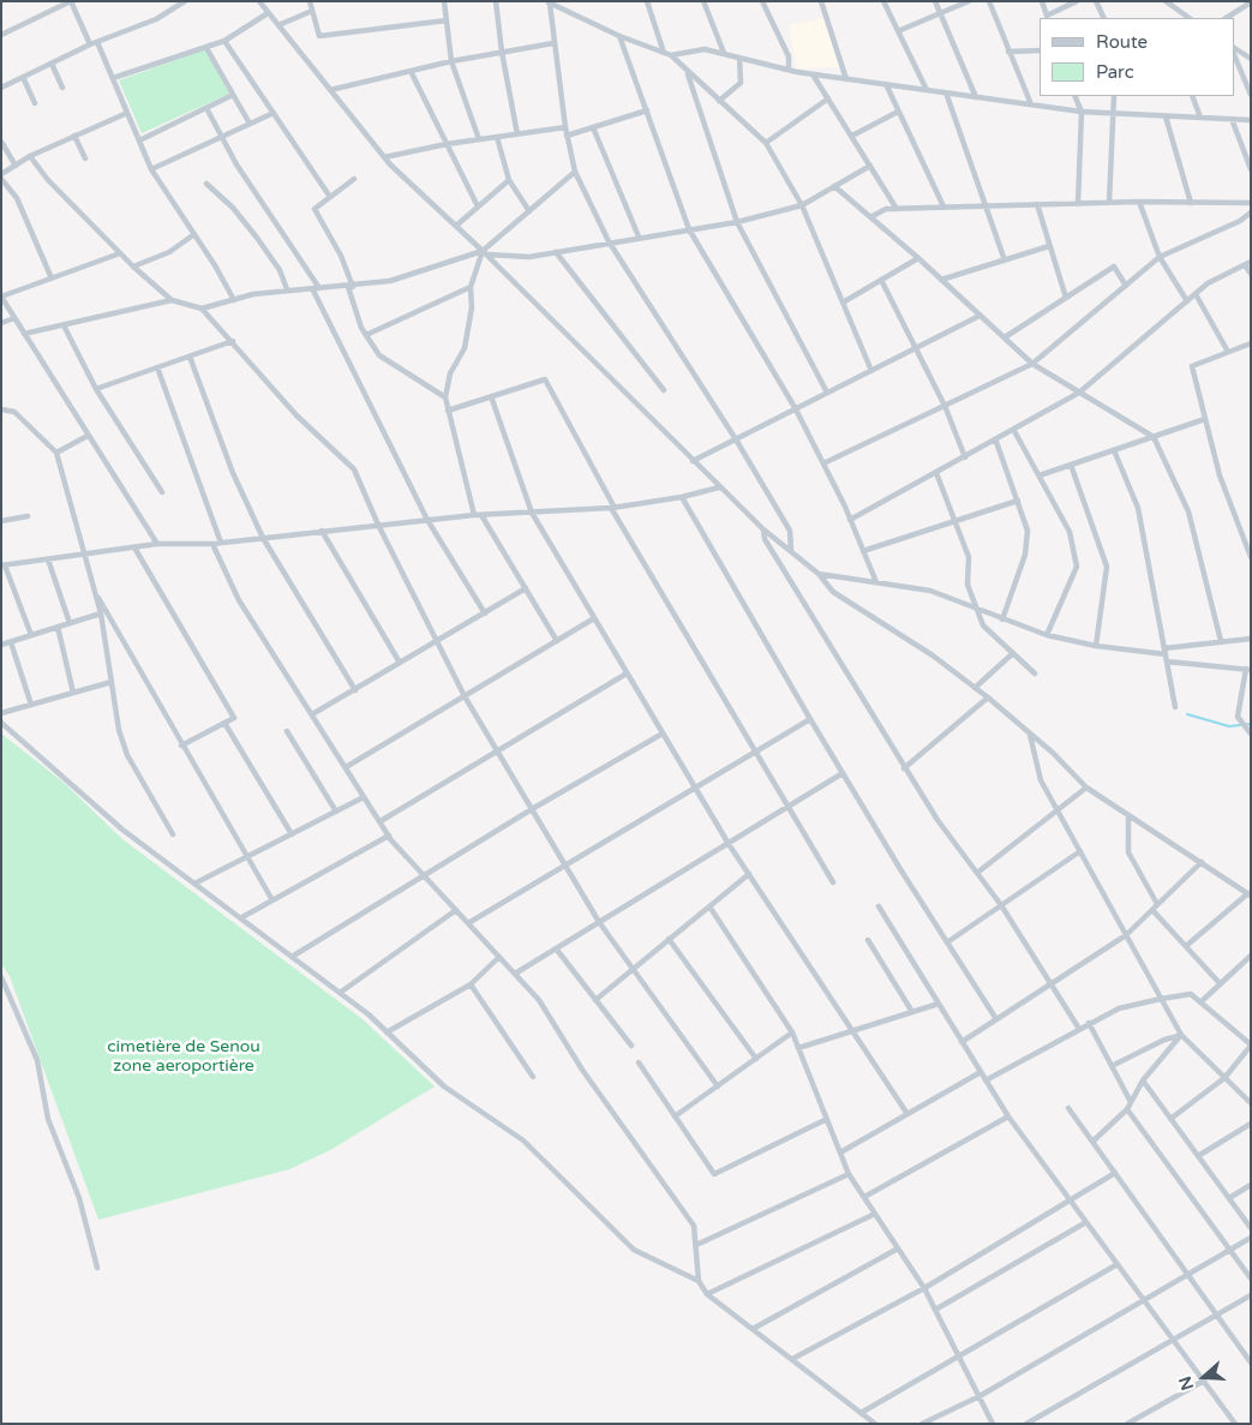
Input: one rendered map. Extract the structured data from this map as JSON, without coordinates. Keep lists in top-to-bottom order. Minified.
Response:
{"parks":["cimetière de Senou zone aeroportière"],"legend":["Route","Parc"],"north":"left"}
